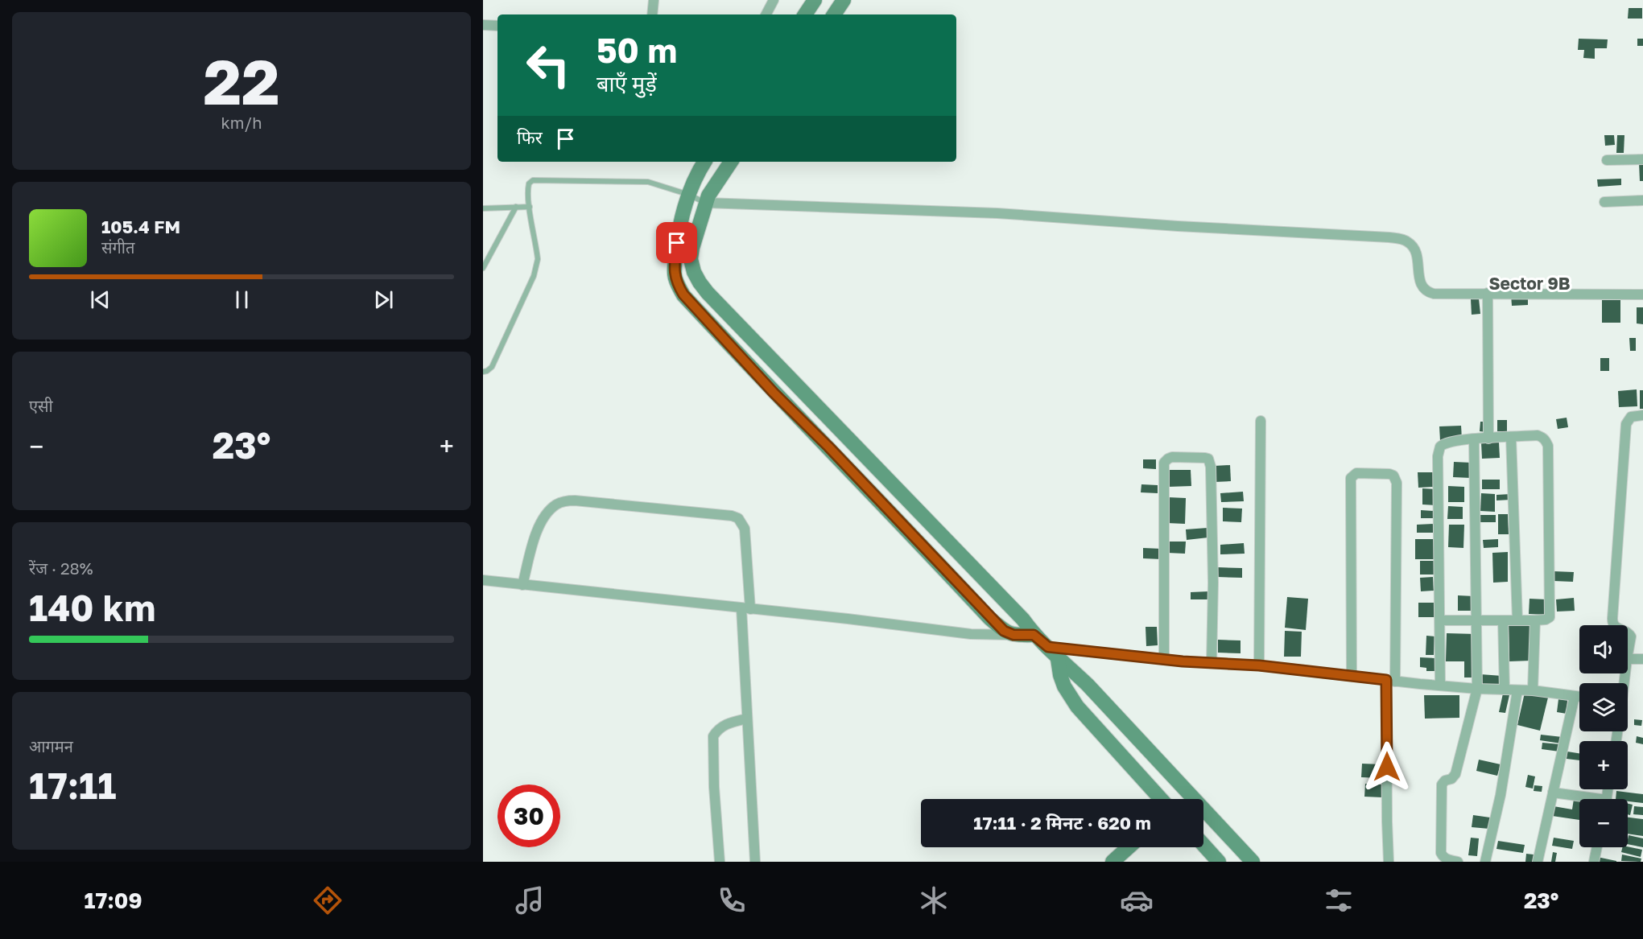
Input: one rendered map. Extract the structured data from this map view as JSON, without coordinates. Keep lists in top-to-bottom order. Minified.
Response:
{"districts":["Sector 9B"],"page":{"tile":[["22","km/h"],"एसी",["रेंज · 28%","140 km"],["आगमन","17:11"]],"turn":["50 m","बाएँ मुड़ें"],"then":"फिर","song":["105.4 FM","संगीत"],"heat":["−","23°","+"],"map_buttons":["+","−"],"limit":"30","trip":"17:11 · 2 मिनट · 620 m","tabs":["17:09","23°"]}}
